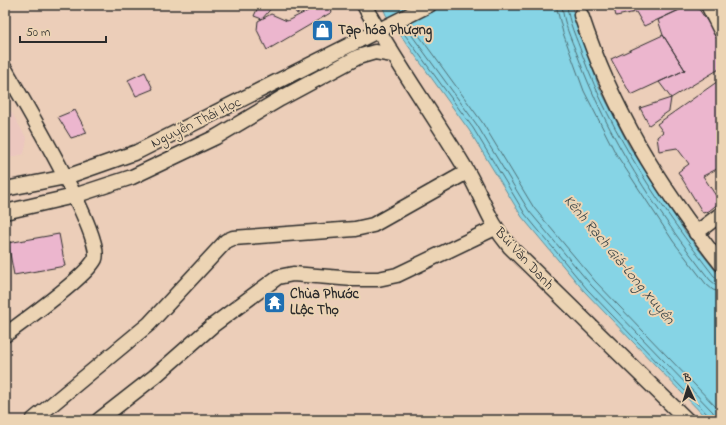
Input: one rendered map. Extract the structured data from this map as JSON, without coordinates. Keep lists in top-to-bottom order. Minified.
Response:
{"streets":{"street":["Nguyễn Thái Học","Bùi Văn Danh"]},"crossings":[["Nguyễn Thái Học","Bùi Văn Danh"]],"water":["Kênh Rạch Giá-Long Xuyên"],"places":{"shop":["Tạp hóa Phượng"],"temple":["Chùa Phước LLộc Thọ"]},"scale_bar":"50 m","north":"top"}
